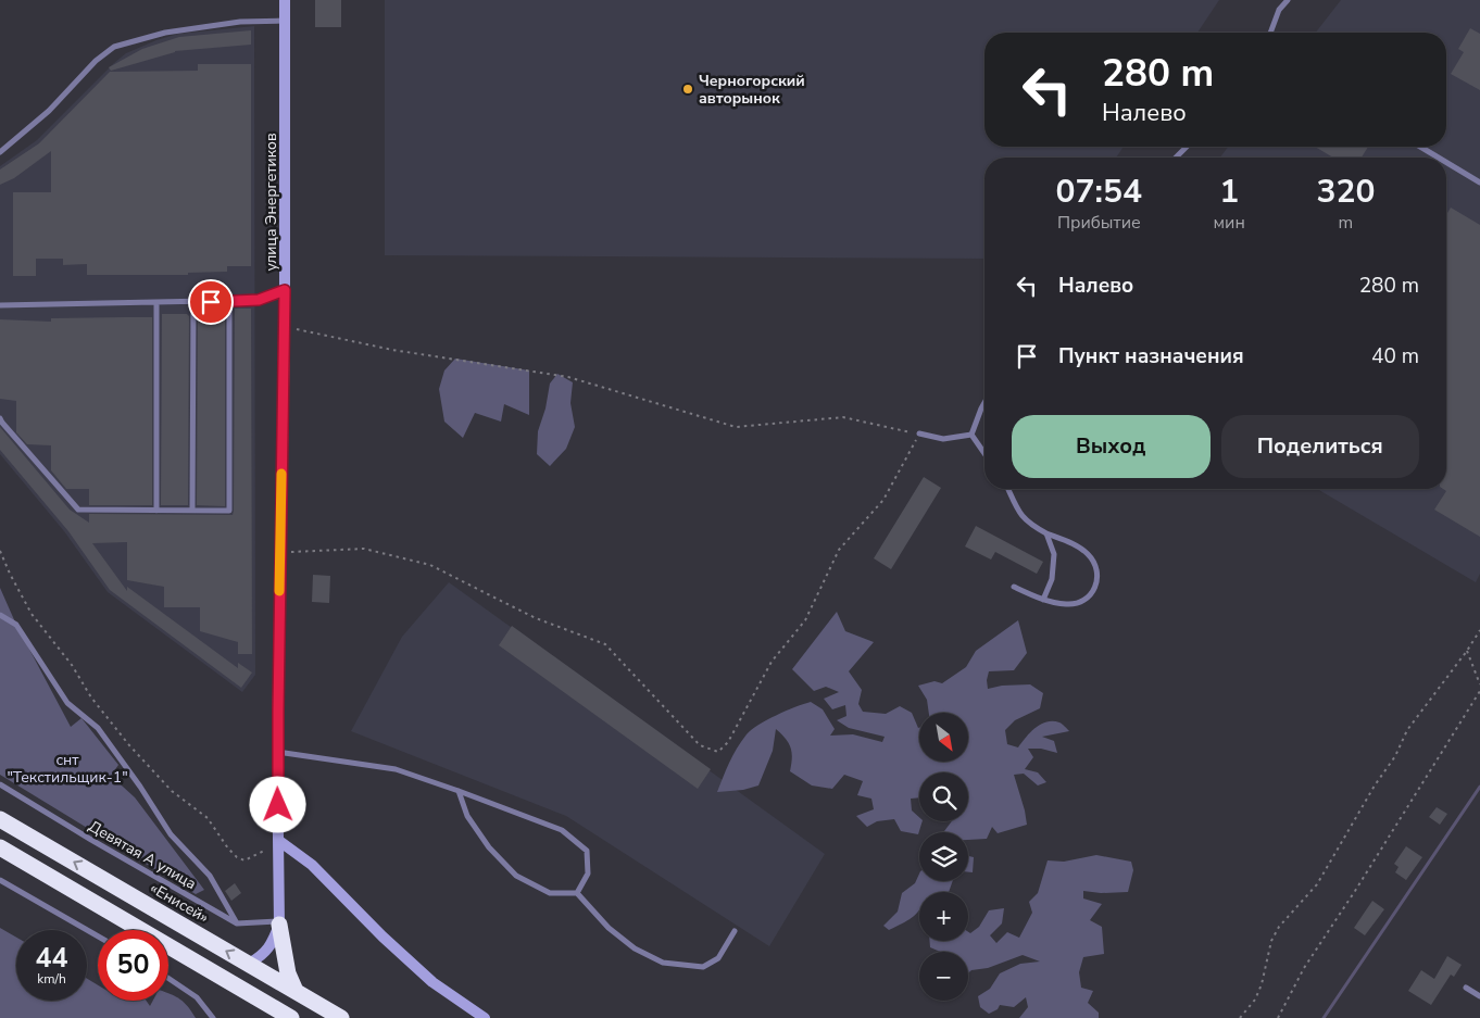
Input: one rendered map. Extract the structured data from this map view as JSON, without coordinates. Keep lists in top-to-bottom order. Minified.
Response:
{"streets":{"highway":["«Енисей»"],"main road":["улица Энергетиков"],"lane":["Девятая А улица"]},"parks":["снт \"Текстильщик-1\""],"places":["Черногорский авторынок"],"north":"bottom right","page":{"turn":["280 m","Налево"],"eta":["07:54","Прибытие","1","мин","320","m"],"list":[{"name":"Налево","value":"280 m"},{"name":"Пункт назначения","value":"40 m"}],"buttons":["Выход","Поделиться"],"map_buttons":["+","−"],"speed":"44 km/h","limit":"50"}}
